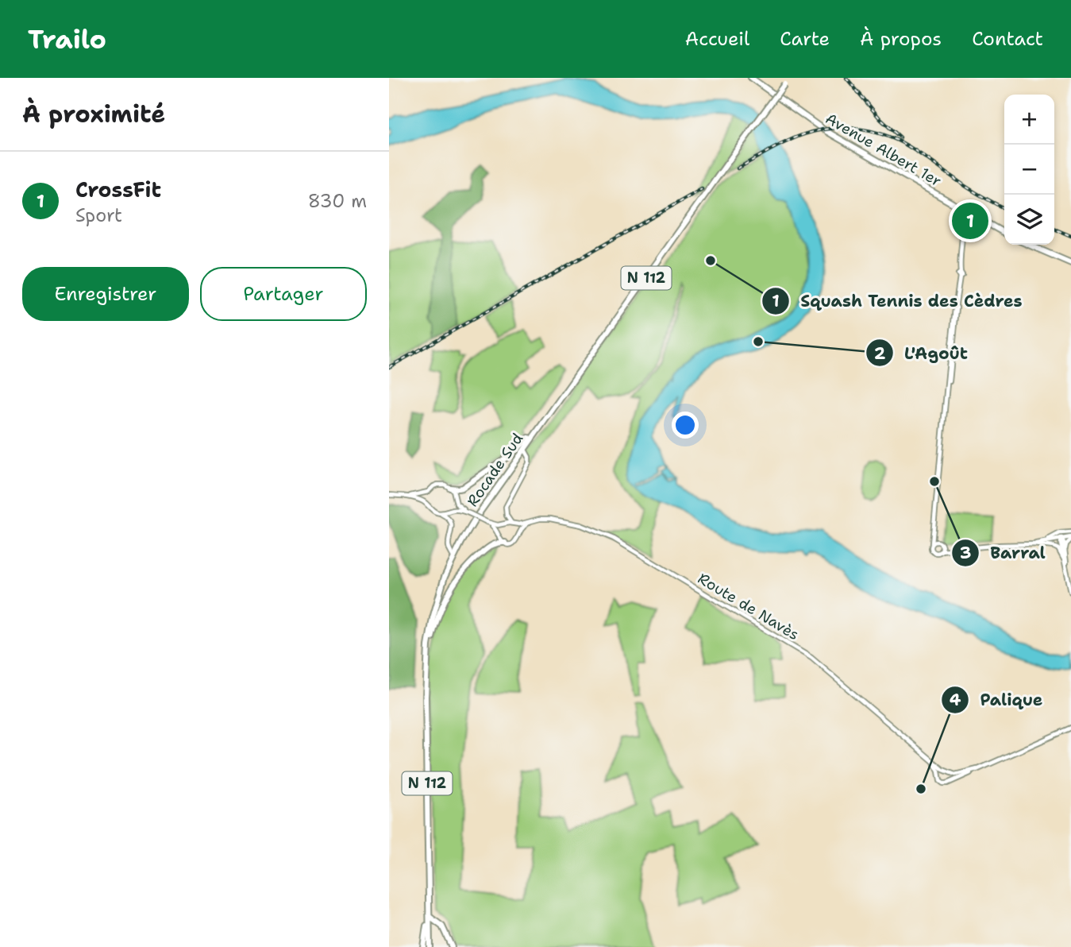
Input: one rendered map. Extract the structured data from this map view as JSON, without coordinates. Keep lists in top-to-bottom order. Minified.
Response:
{"streets":{"main road":["Avenue Albert 1er","N 112","Rocade Sud","Route de Navès"]},"places":["Squash Tennis des Cèdres","L'Agoût","Barral","Palique"],"page":{"header":"Trailo","nav":["Accueil","Carte","À propos","Contact"],"heading":"À proximité","map_buttons":["+","−"],"list":[{"mark":"1","name":"CrossFit","note":"Sport","value":"830 m"}],"pins":"1","buttons":["Enregistrer","Partager"]}}
